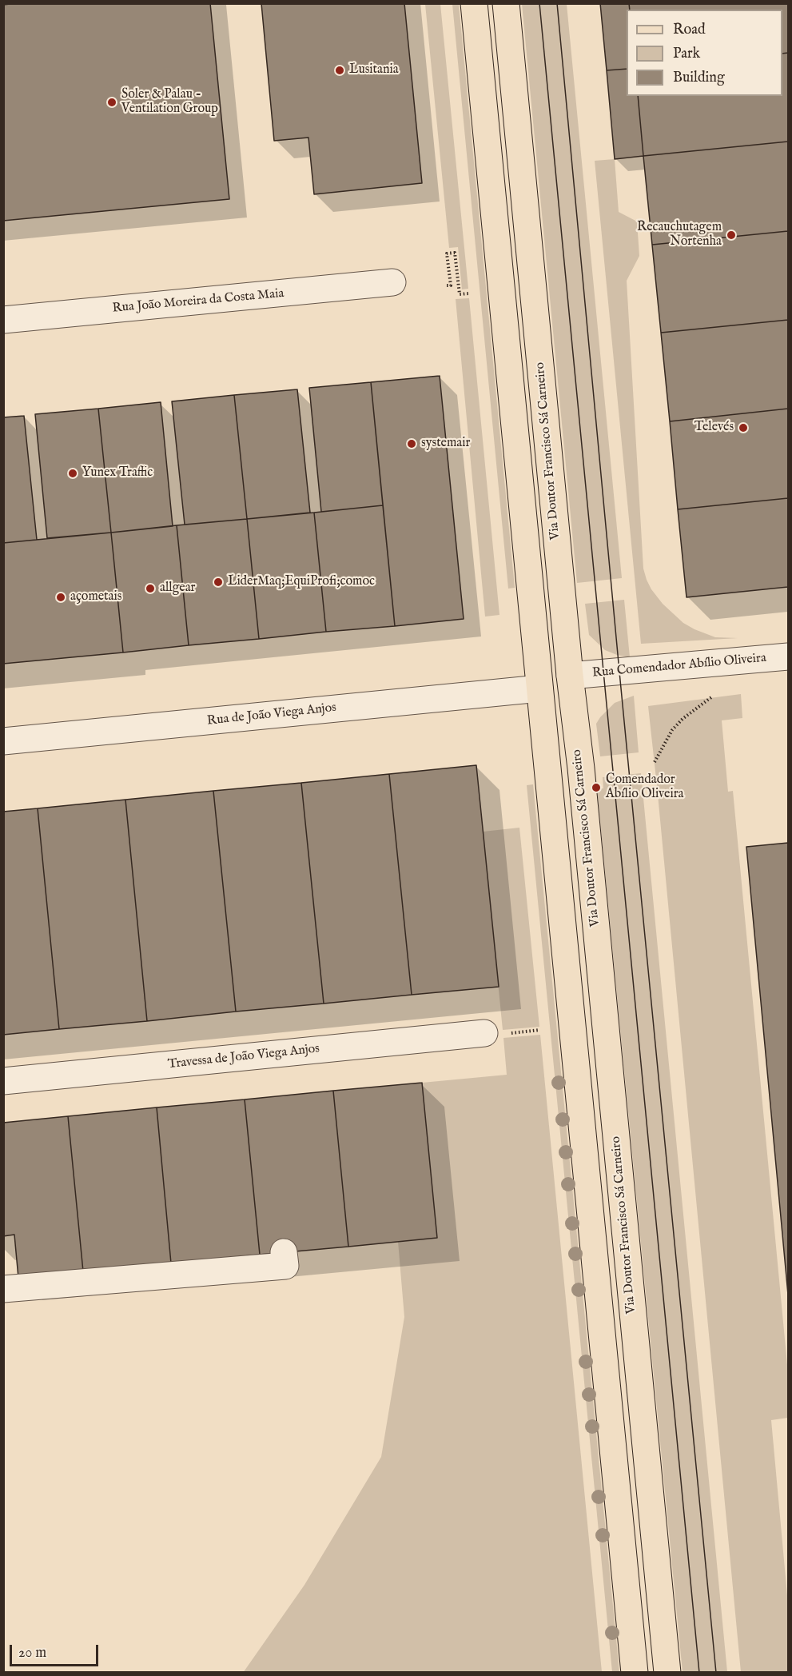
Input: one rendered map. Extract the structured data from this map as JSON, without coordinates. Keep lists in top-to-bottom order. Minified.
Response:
{"streets":{"main road":["Via Doutor Francisco Sá Carneiro"],"street":["Rua João Moreira da Costa Maia","Rua Comendador Abílio Oliveira","Rua de João Viega Anjos","Travessa de João Viega Anjos"]},"crossings":[["Via Doutor Francisco Sá Carneiro","Rua Comendador Abílio Oliveira"]],"places":["Lusitania","Soler & Palau - Ventilation Group","Recauchutagem Nortenha","Televés","systemair","Yunex Traffic","LiderMaq;EquiProfi;comoc","allgear","açometais","Comendador Abílio Oliveira"],"legend":["Road","Park","Building"],"scale_bar":"20 m"}
